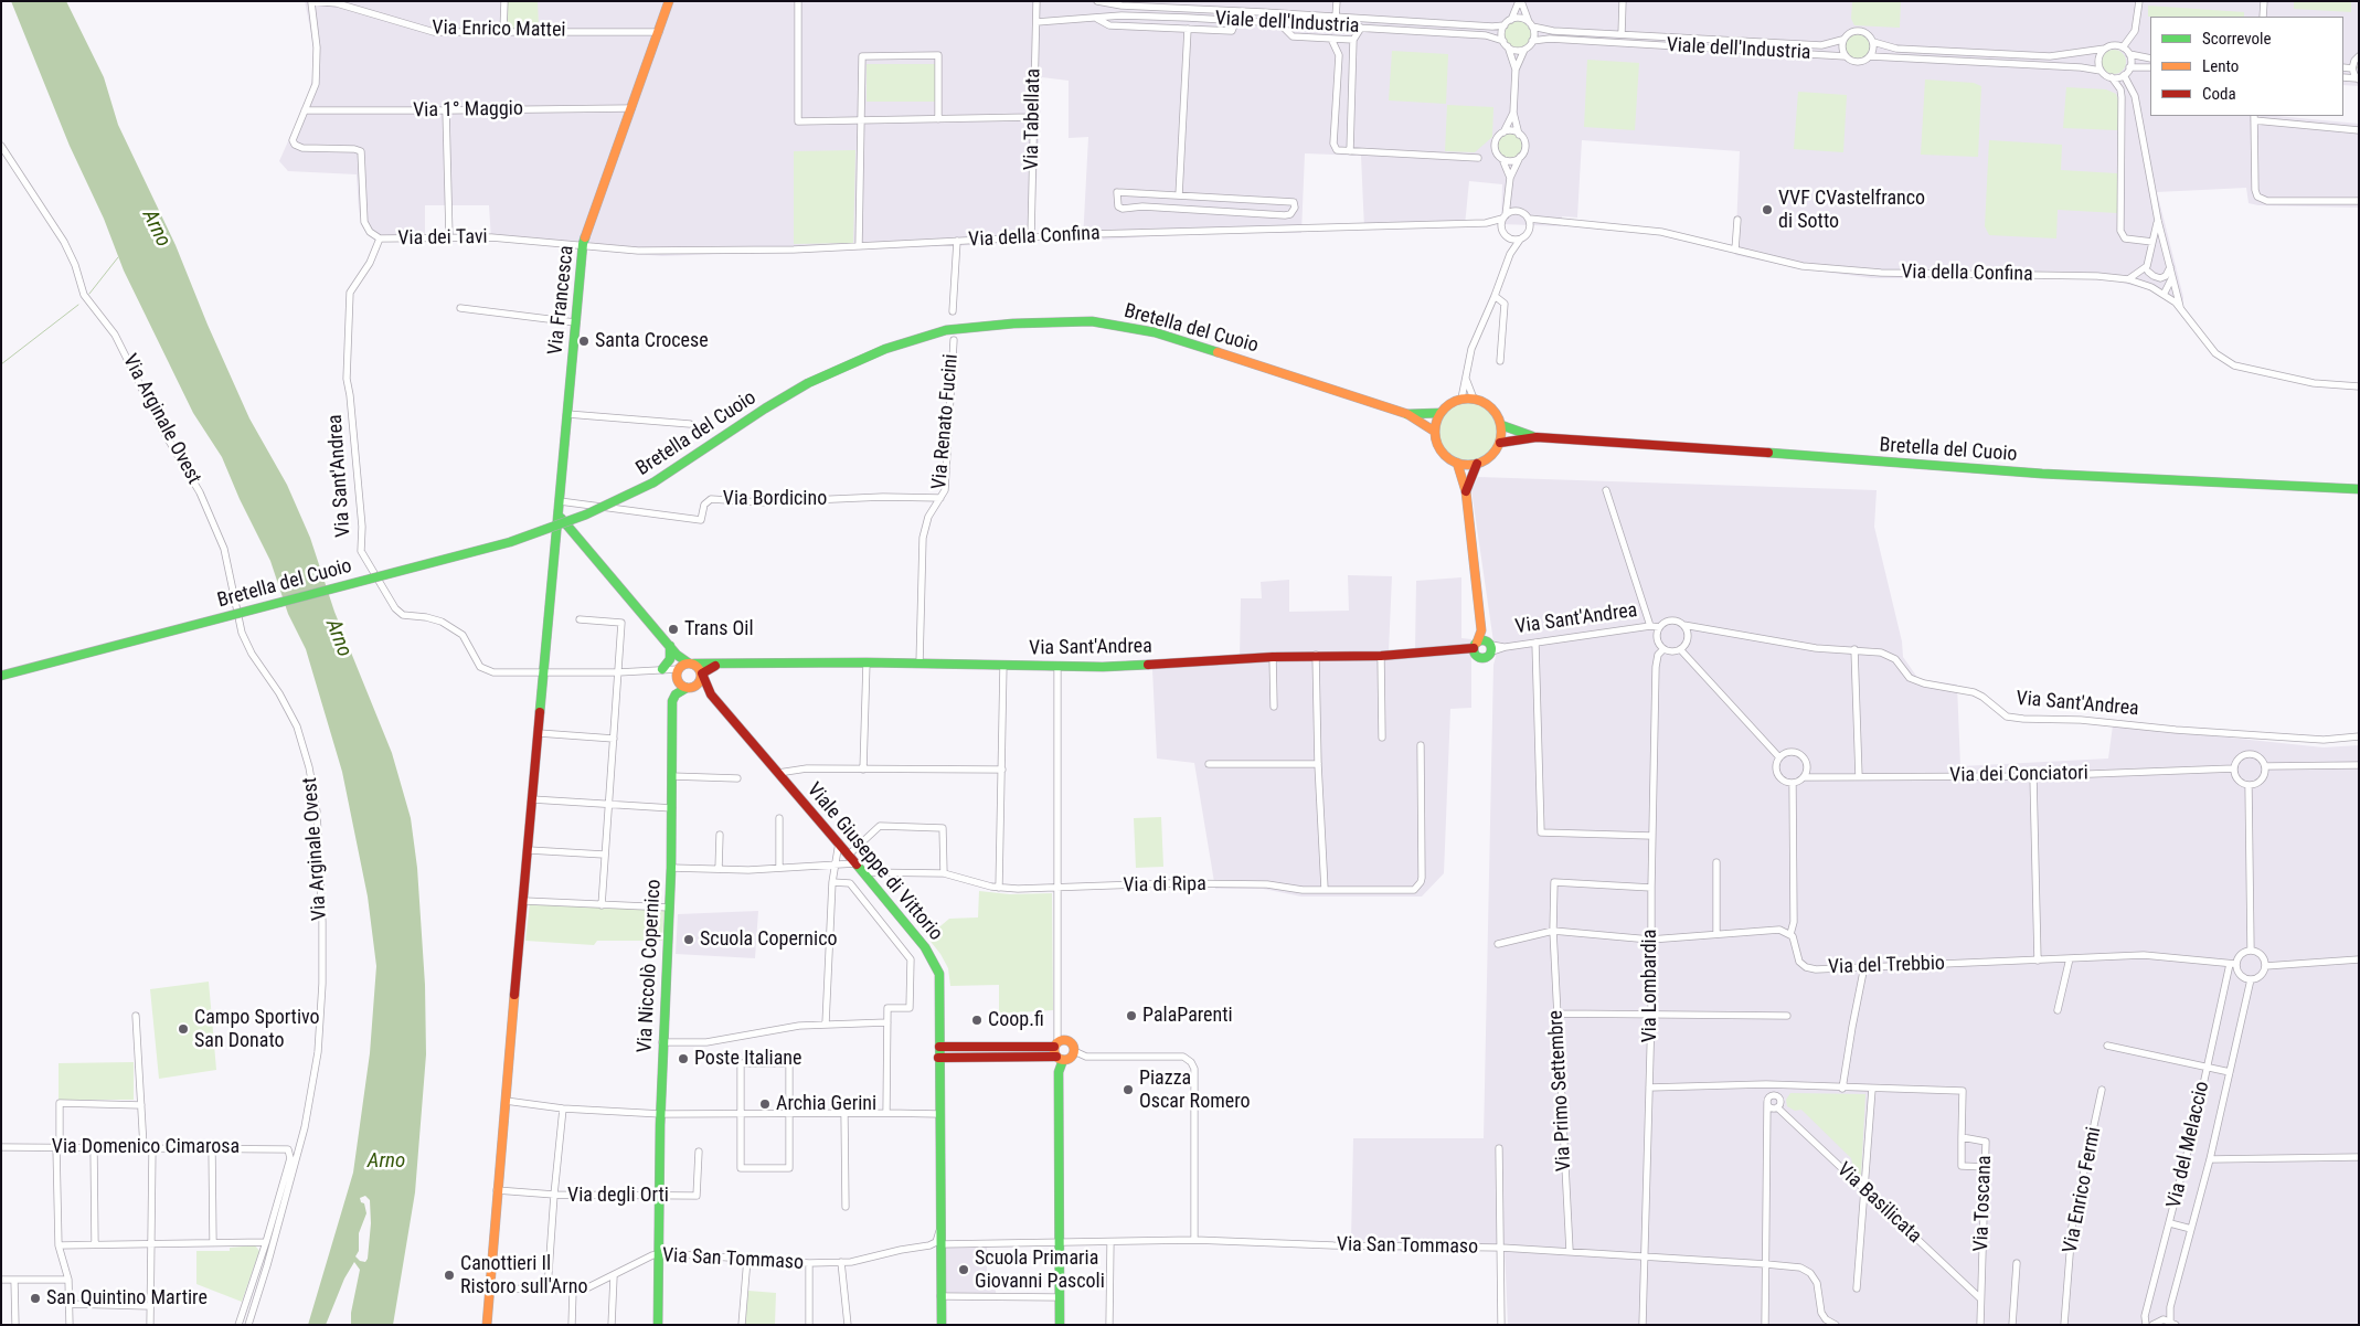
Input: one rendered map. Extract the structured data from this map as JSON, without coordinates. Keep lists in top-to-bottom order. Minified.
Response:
{"streets":{"main road":["Via Francesca","Bretella del Cuoio","Via Sant'Andrea","Viale Giuseppe di Vittorio","Via Niccolò Copernico"],"street":["Viale dell'Industria","Via Enrico Mattei","Via 1° Maggio","Via Tabellata","Via della Confina","Via dei Tavi","Via Arginale Ovest","Via Renato Fucini","Via Bordicino","Via dei Conciatori","Via di Ripa","Via del Trebbio","Via Lombardia","Via Primo Settembre","Via del Melaccio","Via Domenico Cimarosa","Via Enrico Fermi","Via degli Orti","Via Basilicata","Via Toscana","Via San Tommaso"]},"crossings":[["Viale dell'Industria","Via Tabellata"],["Via Enrico Mattei","Via dei Tavi"],["Via Enrico Mattei","Via Francesca"],["Via 1° Maggio","Via dei Tavi"],["Via 1° Maggio","Via Francesca"],["Via Tabellata","Via della Confina"],["Via della Confina","Via dei Tavi"],["Via della Confina","Via Francesca"],["Via dei Tavi","Via Francesca"],["Via dei Tavi","Via Sant'Andrea"],["Via Francesca","Via Sant'Andrea"],["Via Francesca","Via Bordicino"],["Via Francesca","Via degli Orti"],["Via Francesca","Via San Tommaso"],["Via Renato Fucini","Via Sant'Andrea"],["Via Renato Fucini","Via Bordicino"],["Via Sant'Andrea","Viale Giuseppe di Vittorio"],["Via Sant'Andrea","Via Niccolò Copernico"],["Via Sant'Andrea","Via Lombardia"],["Viale Giuseppe di Vittorio","Via di Ripa"],["Viale Giuseppe di Vittorio","Via Niccolò Copernico"],["Viale Giuseppe di Vittorio","Via San Tommaso"],["Via Niccolò Copernico","Via degli Orti"],["Via Niccolò Copernico","Via San Tommaso"],["Via del Trebbio","Via del Melaccio"],["Via Lombardia","Via Primo Settembre"],["Via Lombardia","Via Toscana"],["Via Lombardia","Via San Tommaso"],["Via Primo Settembre","Via San Tommaso"],["Via Basilicata","Via Toscana"]],"water":["Arno"],"places":["VVF CVastelfranco di Sotto","Santa Crocese","Trans Oil","Scuola Copernico","PalaParenti","Coop.fi","Campo Sportivo San Donato","Poste Italiane","Piazza Oscar Romero","Archia Gerini","Scuola Primaria Giovanni Pascoli","Canottieri Il Ristoro sull'Arno","San Quintino Martire"],"legend":["Scorrevole","Lento","Coda"]}
